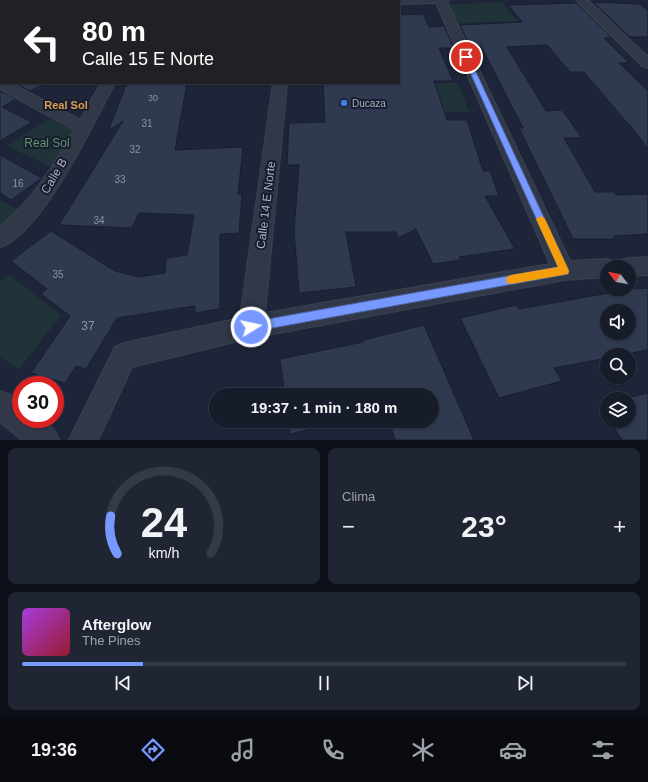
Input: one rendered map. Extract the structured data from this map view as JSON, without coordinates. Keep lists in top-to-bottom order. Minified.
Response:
{"streets":{"street":["Calle B","Calle 14 E Norte"]},"districts":["Real Sol"],"parks":["Real Sol"],"places":["Ducaza"],"house_numbers":["30","31","32","33","16","34","35","37"],"north":"top left","page":{"turn":["80 m","Calle 15 E Norte"],"limit":"30","trip":"19:37 · 1 min · 180 m","tile":"Clima","heat":["−","23°","+"],"song":["Afterglow","The Pines"],"tabs":"19:36","gauge":["24","km/h"]}}
